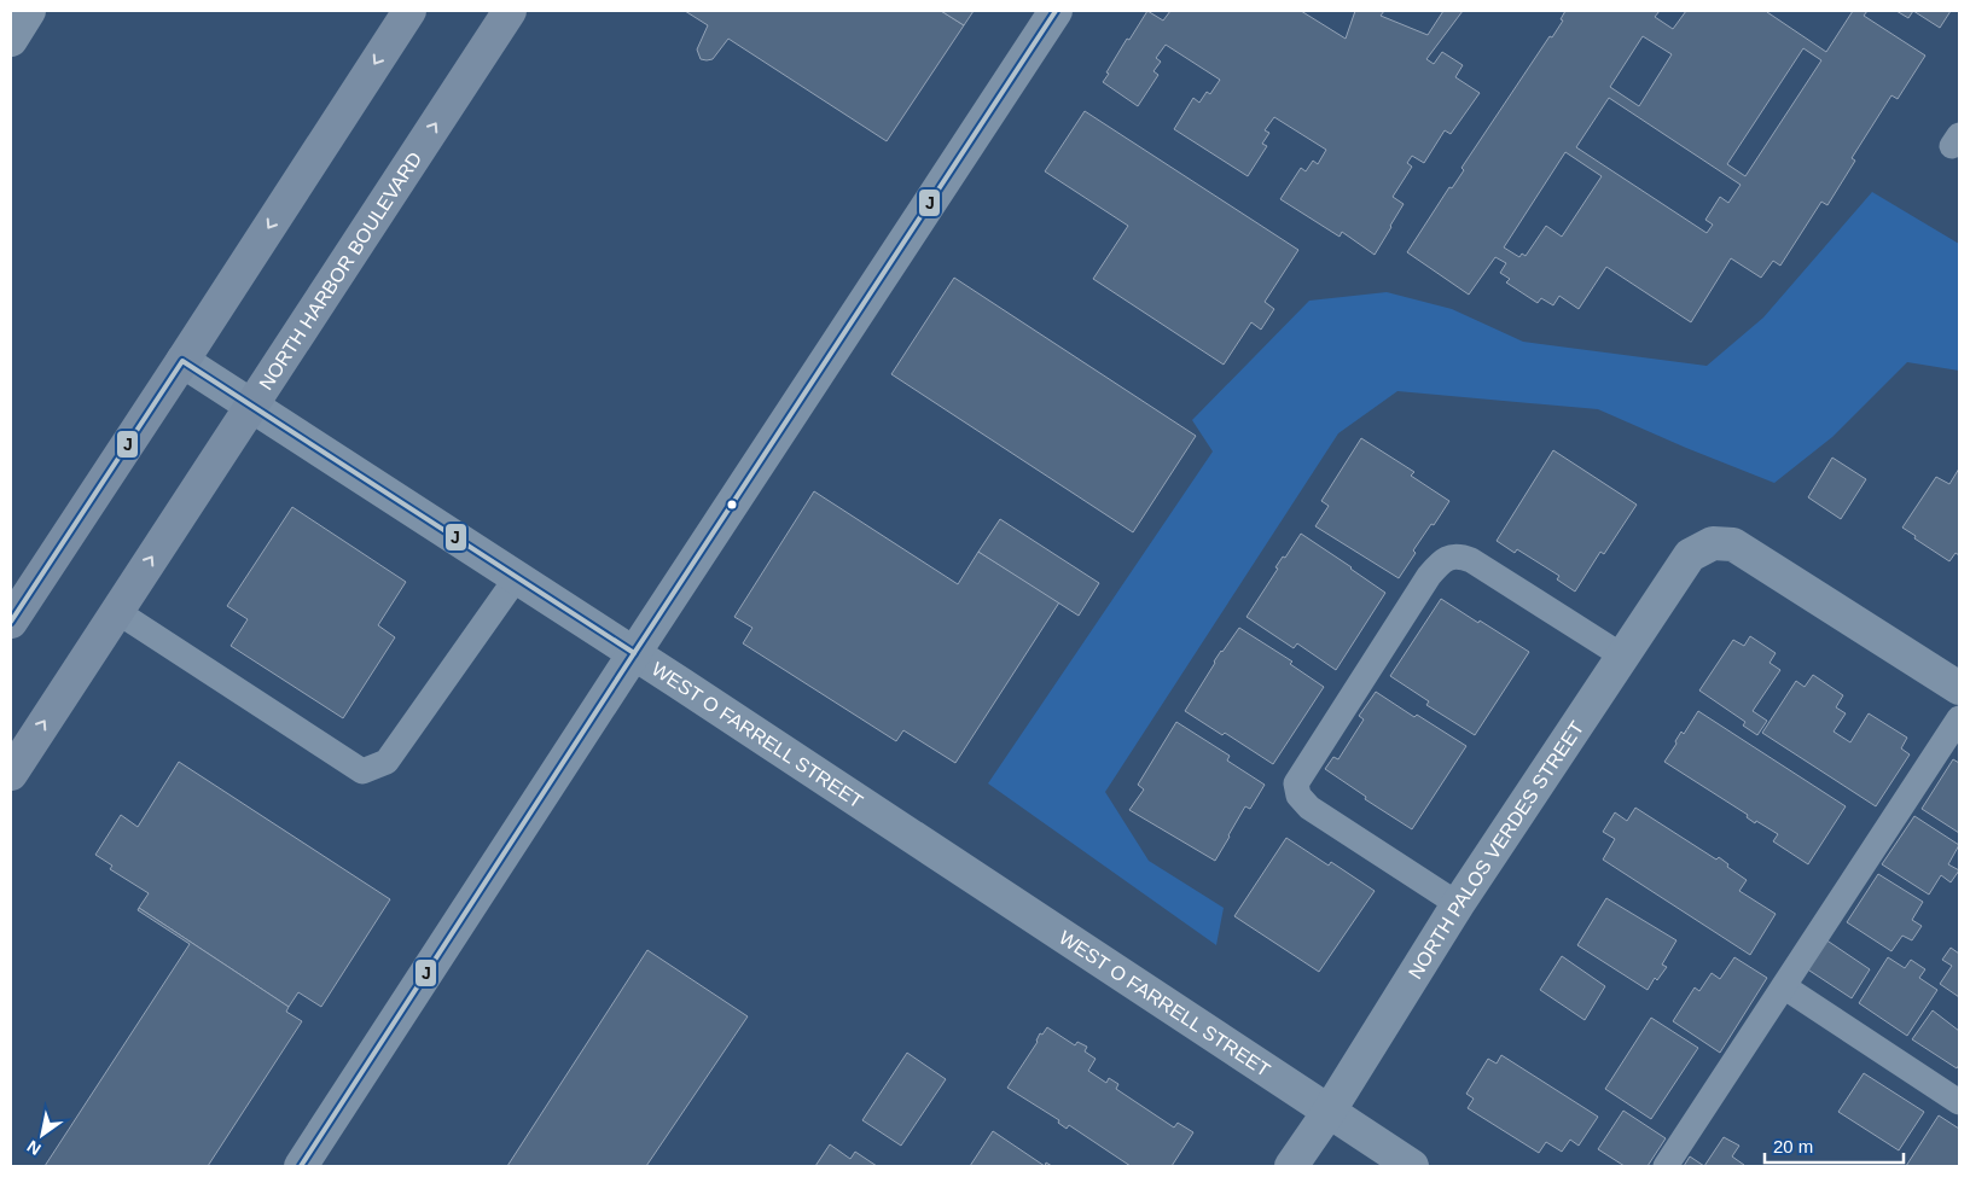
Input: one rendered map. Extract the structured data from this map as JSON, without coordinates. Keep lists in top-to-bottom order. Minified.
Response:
{"streets":{"main road":["NORTH HARBOR BOULEVARD"],"street":["WEST O FARRELL STREET","NORTH PALOS VERDES STREET"]},"crossings":[["NORTH HARBOR BOULEVARD","WEST O FARRELL STREET"],["WEST O FARRELL STREET","NORTH PALOS VERDES STREET"]],"lines":["transit line J"],"scale_bar":"20 m","north":"bottom left"}
